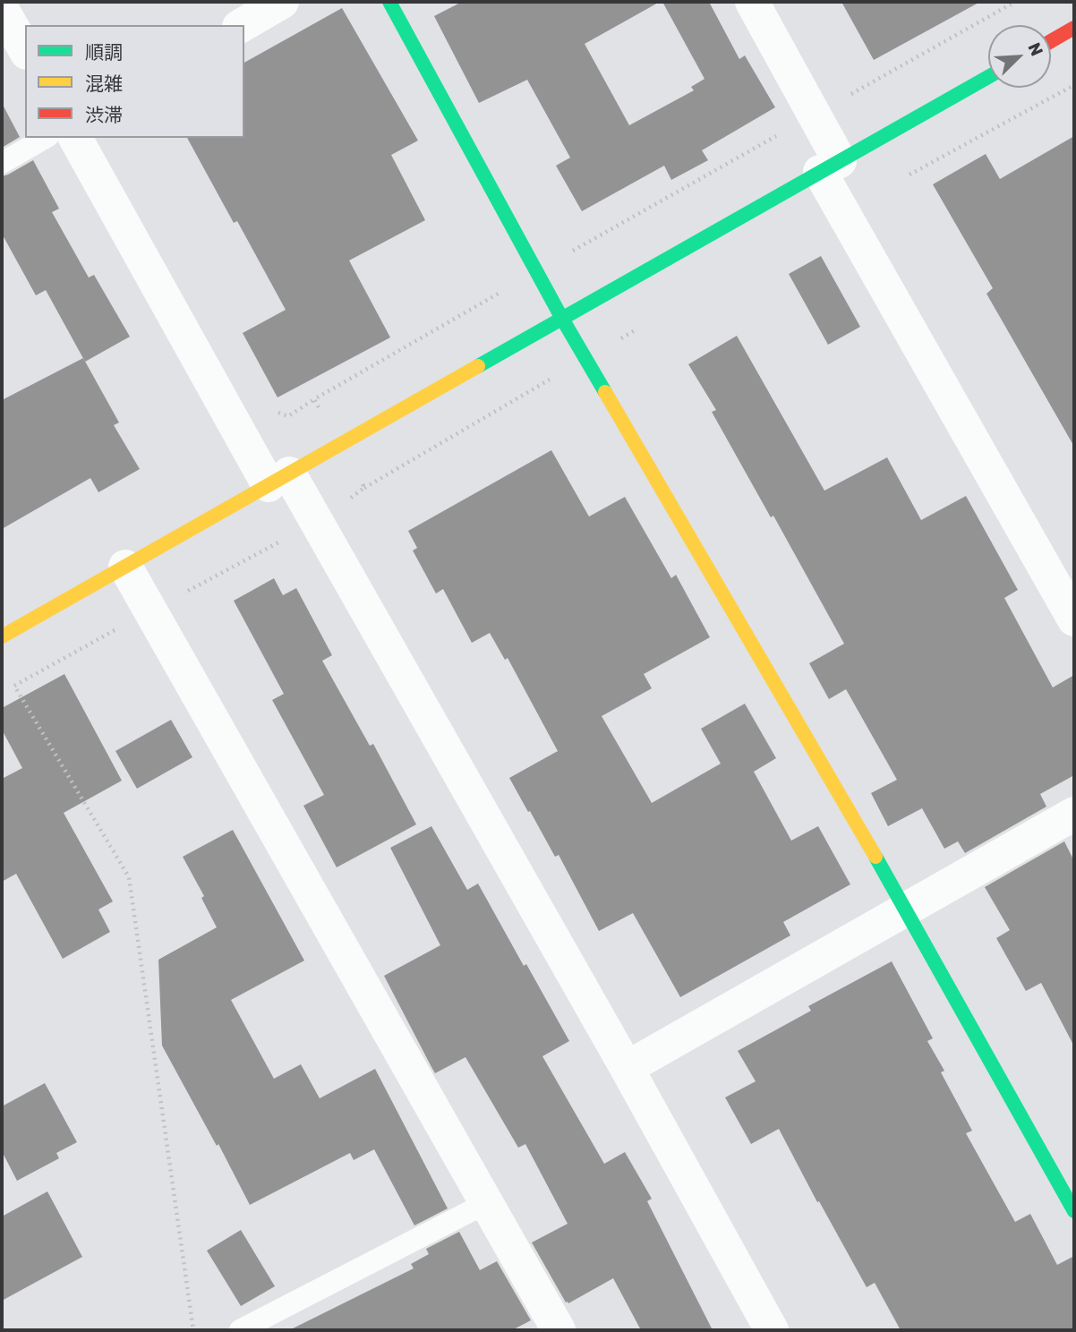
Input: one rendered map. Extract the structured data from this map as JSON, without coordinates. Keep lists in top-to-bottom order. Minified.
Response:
{"legend":["順調","混雑","渋滞"],"north":"top right"}
